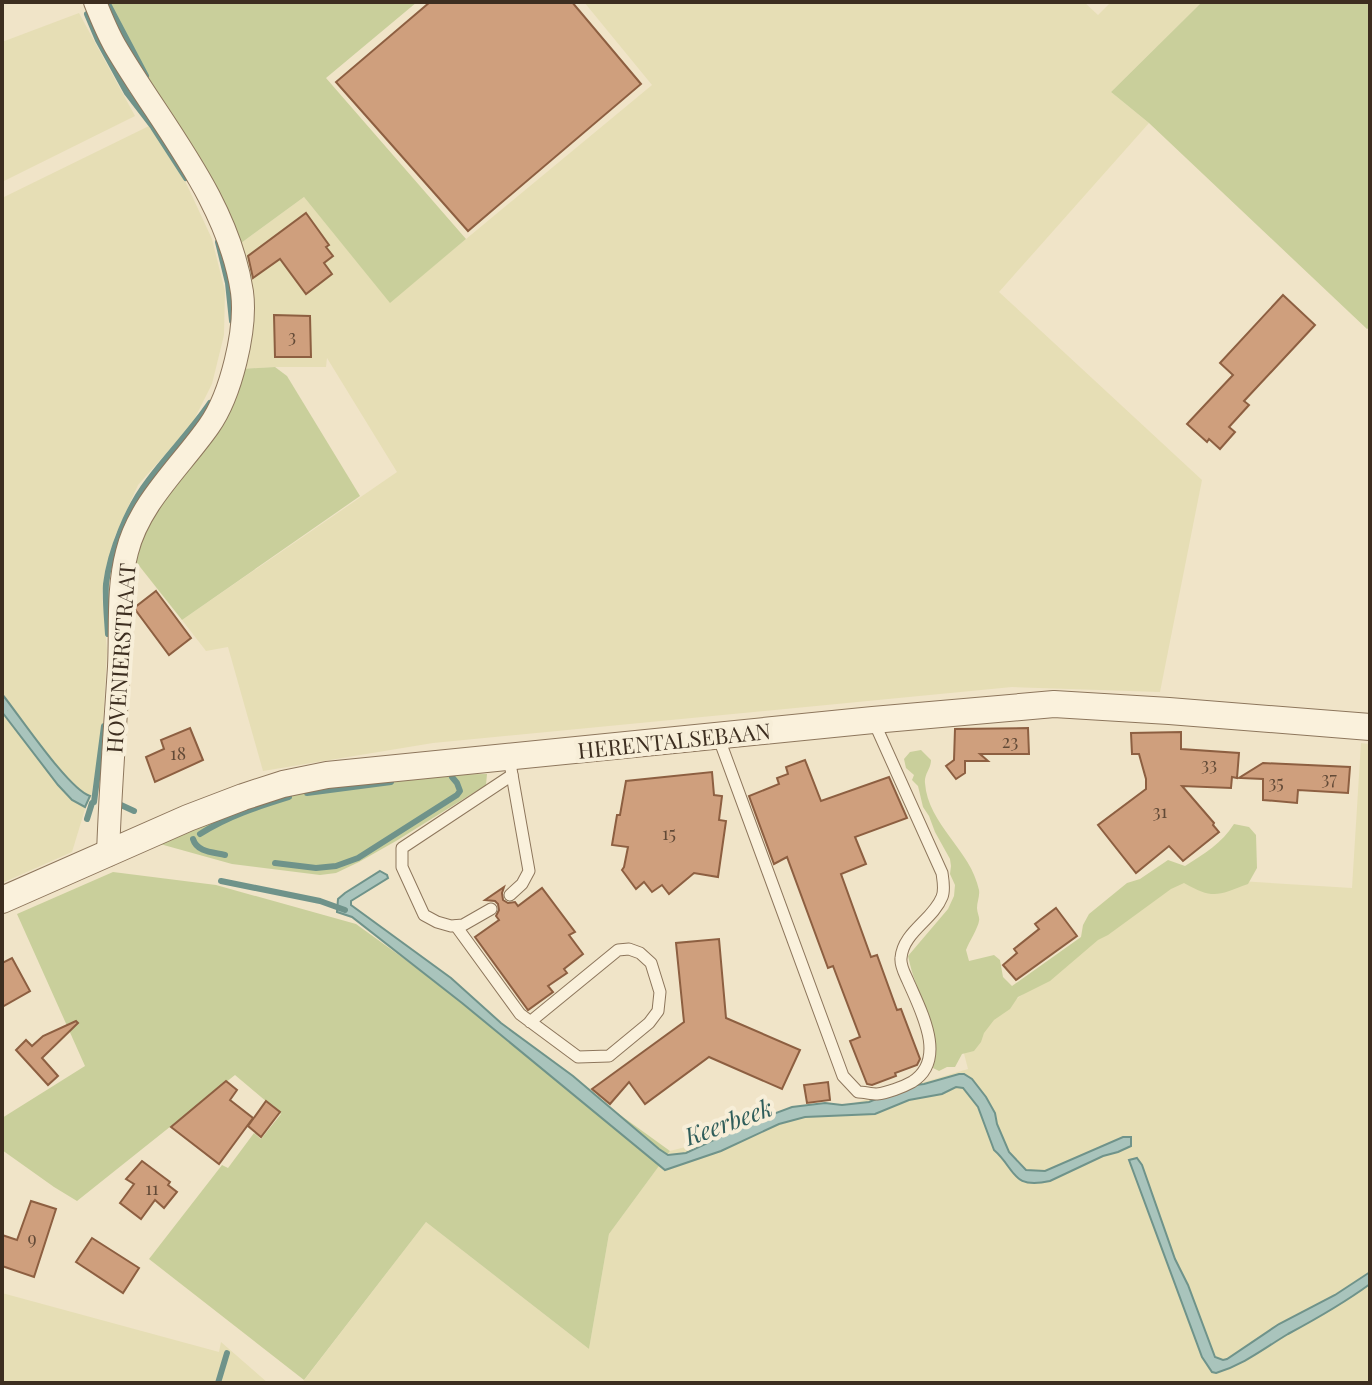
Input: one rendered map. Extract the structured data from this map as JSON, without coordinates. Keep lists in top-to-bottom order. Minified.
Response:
{"streets":{"street":["HOVENIERSTRAAT","HERENTALSEBAAN"]},"crossings":[["HOVENIERSTRAAT","HERENTALSEBAAN"]],"water":["Keerbeek"],"house_numbers":["3","23","18","33","37","35","31","15","11","9"]}
